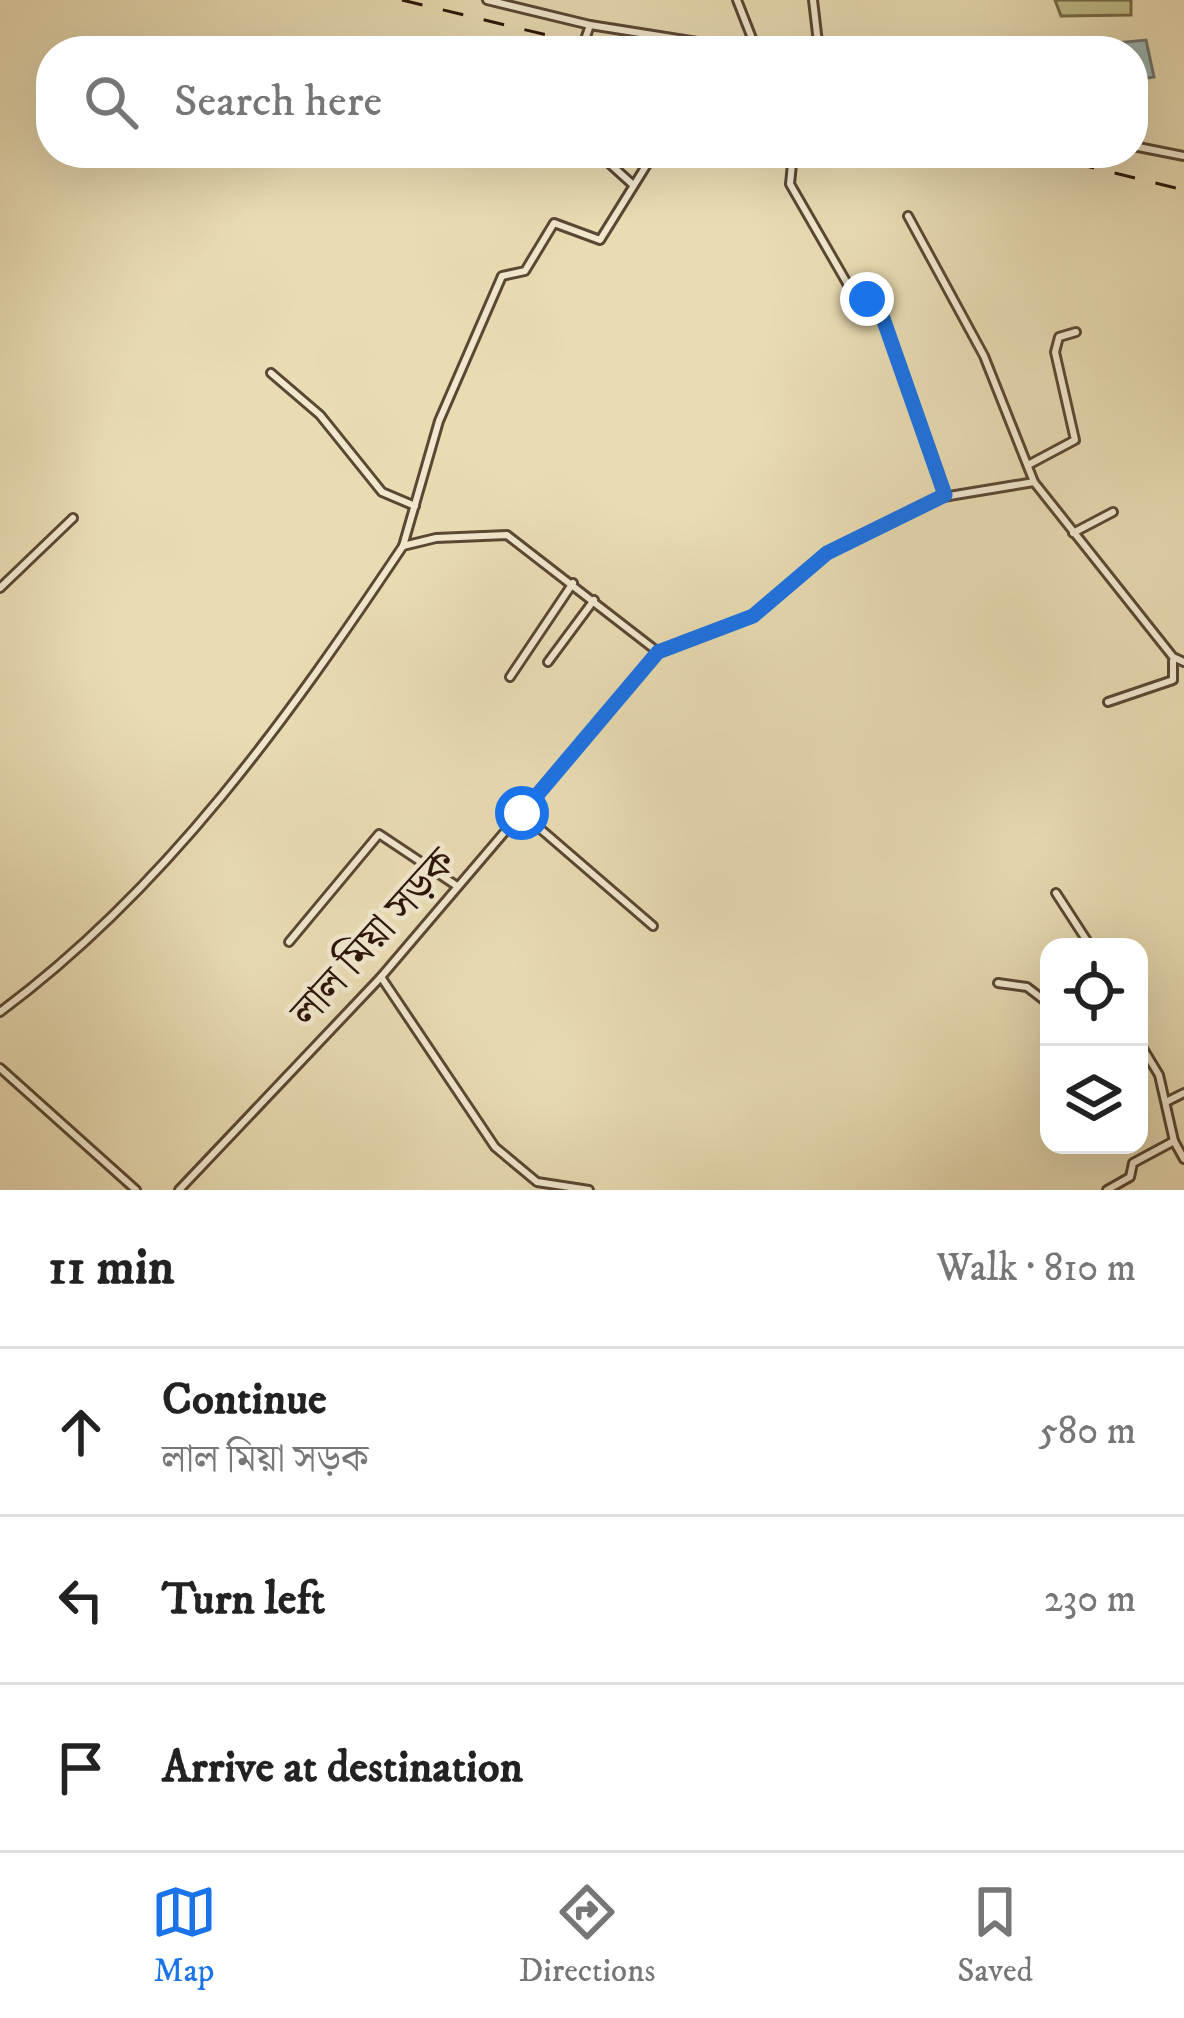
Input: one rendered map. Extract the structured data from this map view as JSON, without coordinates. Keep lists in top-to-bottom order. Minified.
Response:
{"streets":{"street":["লাল মিয়া সড়ক"]},"page":{"search":"Search here","heading":["11 min","Walk · 810 m"],"list":[["Continue","লাল মিয়া সড়ক","580 m"],["Turn left","230 m"],"Arrive at destination"],"nav":["Map","Directions","Saved"]}}
